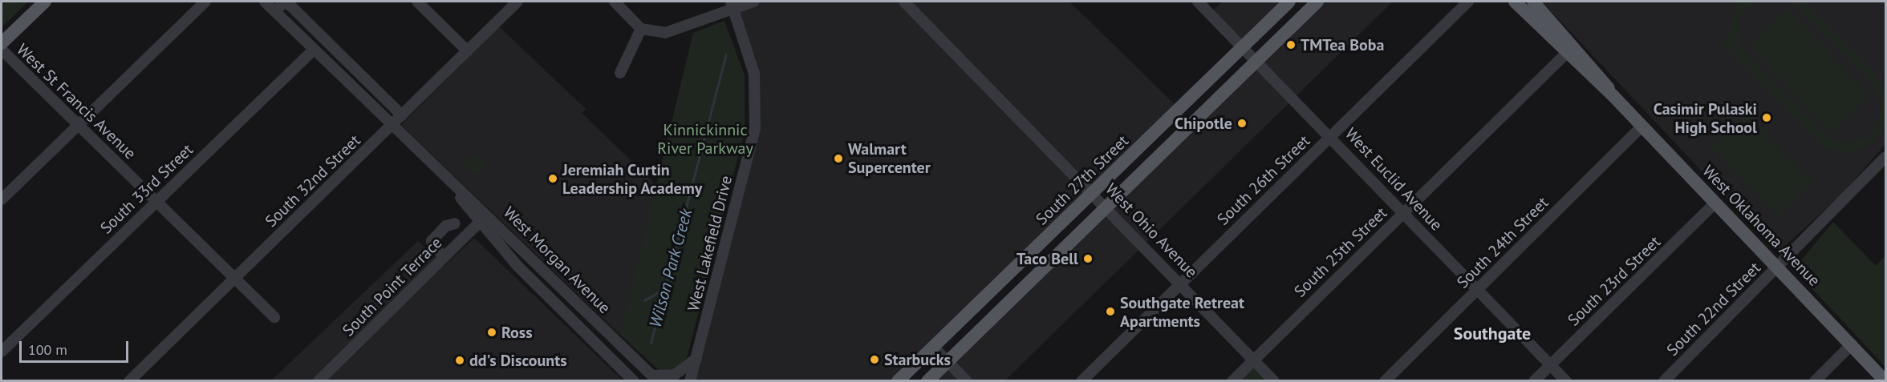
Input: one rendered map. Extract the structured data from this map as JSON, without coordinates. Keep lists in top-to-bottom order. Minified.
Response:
{"streets":{"main road":["South 27th Street","West Oklahoma Avenue"],"street":["West St Francis Avenue","West Euclid Avenue","South 26th Street","South 32nd Street","South 33rd Street","West Ohio Avenue","South 24th Street","West Lakefield Drive","South 25th Street","West Morgan Avenue","South 23rd Street","South Point Terrace","South 22nd Street"]},"crossings":[["West St Francis Avenue","South 32nd Street"],["West St Francis Avenue","South 33rd Street"],["West Euclid Avenue","South 27th Street"],["West Euclid Avenue","South 26th Street"],["West Euclid Avenue","South 24th Street"],["West Euclid Avenue","South 25th Street"],["West Euclid Avenue","South 23rd Street"],["South 27th Street","West Ohio Avenue"],["South 26th Street","West Ohio Avenue"],["South 32nd Street","West Morgan Avenue"],["South 33rd Street","West Morgan Avenue"],["West Oklahoma Avenue","South 24th Street"],["West Oklahoma Avenue","South 25th Street"],["West Oklahoma Avenue","South 23rd Street"],["West Oklahoma Avenue","South 22nd Street"],["West Ohio Avenue","South 25th Street"],["West Morgan Avenue","South Point Terrace"]],"districts":["Southgate"],"water":["Wilson Park Creek"],"parks":["Kinnickinnic River Parkway"],"places":["TMTea Boba","Casimir Pulaski High School","Chipotle","Walmart Supercenter","Jeremiah Curtin Leadership Academy","Taco Bell","Southgate Retreat Apartments","Ross","Starbucks","dd's Discounts"],"scale_bar":"100 m"}
